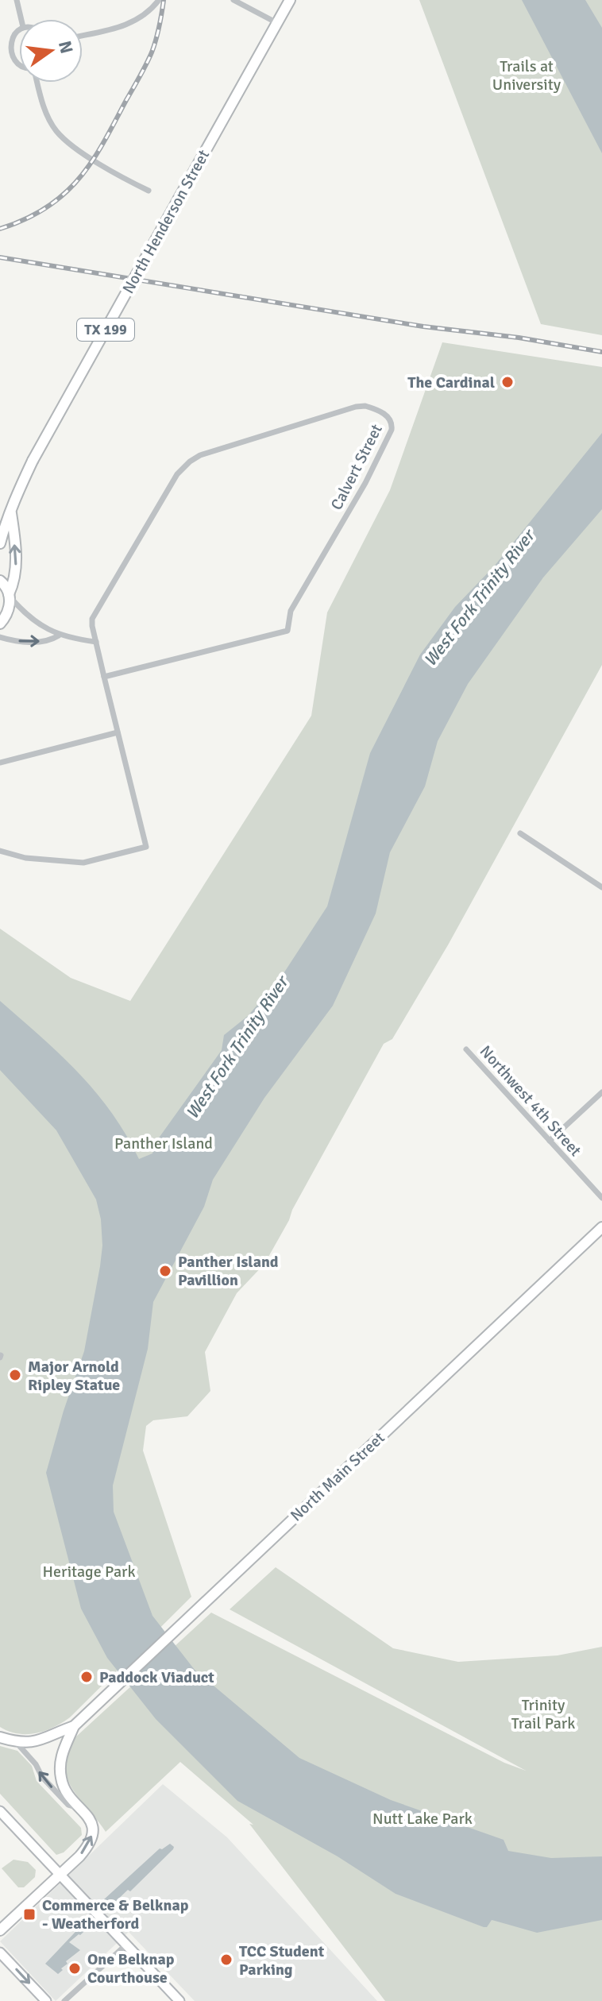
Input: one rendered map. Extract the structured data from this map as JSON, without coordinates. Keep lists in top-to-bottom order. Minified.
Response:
{"streets":{"main road":["North Henderson Street","TX 199","North Main Street"],"street":["Calvert Street","Northwest 4th Street"]},"water":["West Fork Trinity River"],"parks":["Trails at University","Panther Island","Heritage Park","Trinity Trail Park","Nutt Lake Park"],"places":{"other":["The Cardinal","Panther Island Pavillion","Major Arnold Ripley Statue","Paddock Viaduct","TCC Student Parking","One Belknap Courthouse"],"transit":["Commerce & Belknap - Weatherford"]},"north":"right"}
